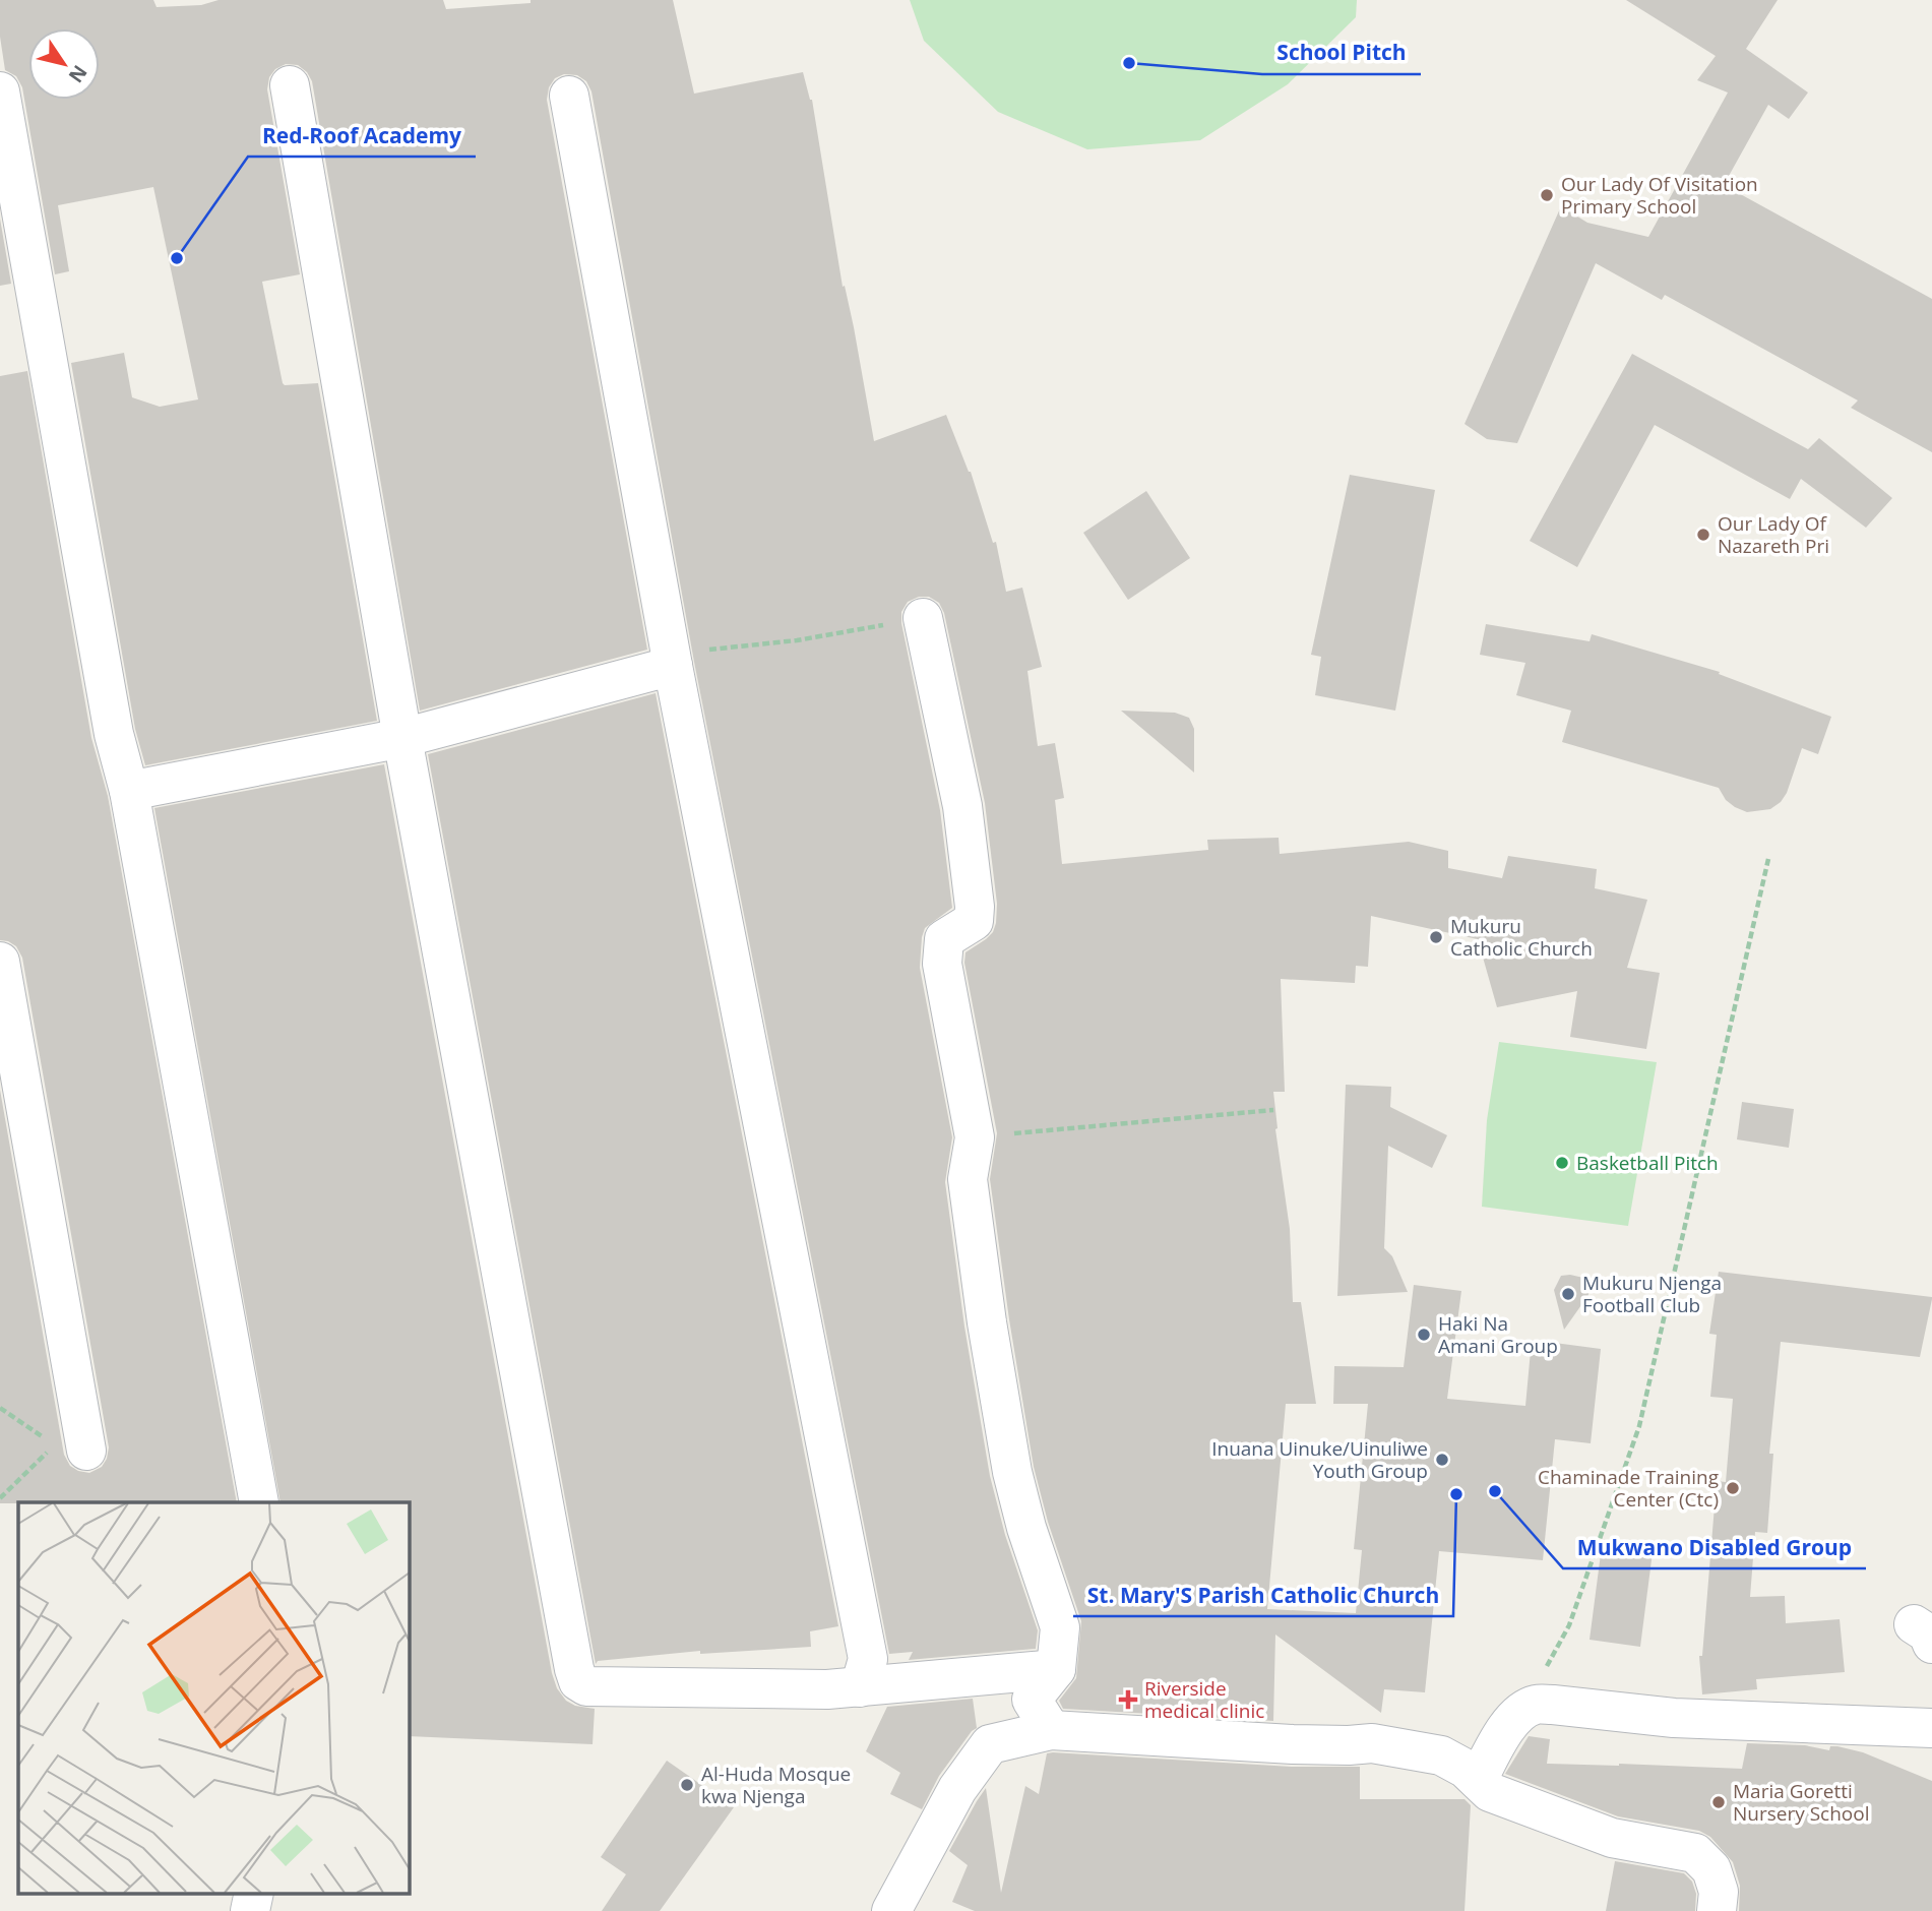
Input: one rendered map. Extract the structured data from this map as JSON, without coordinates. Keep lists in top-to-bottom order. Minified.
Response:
{"places":{"other":["School Pitch","Our Lady Of Visitation Primary School","Red-Roof Academy","Our Lady Of Nazareth Pri","Mukuru Catholic Church","Basketball Pitch","Mukuru Njenga Football Club","Haki Na Amani Group","Inuana Uinuke/Uinuliwe Youth Group","Chaminade Training Center (Ctc)","Mukwano Disabled Group","St. Mary'S Parish Catholic Church","Al-Huda Mosque kwa Njenga","Maria Goretti Nursery School"],"health":["Riverside medical clinic"]},"north":"bottom right"}
